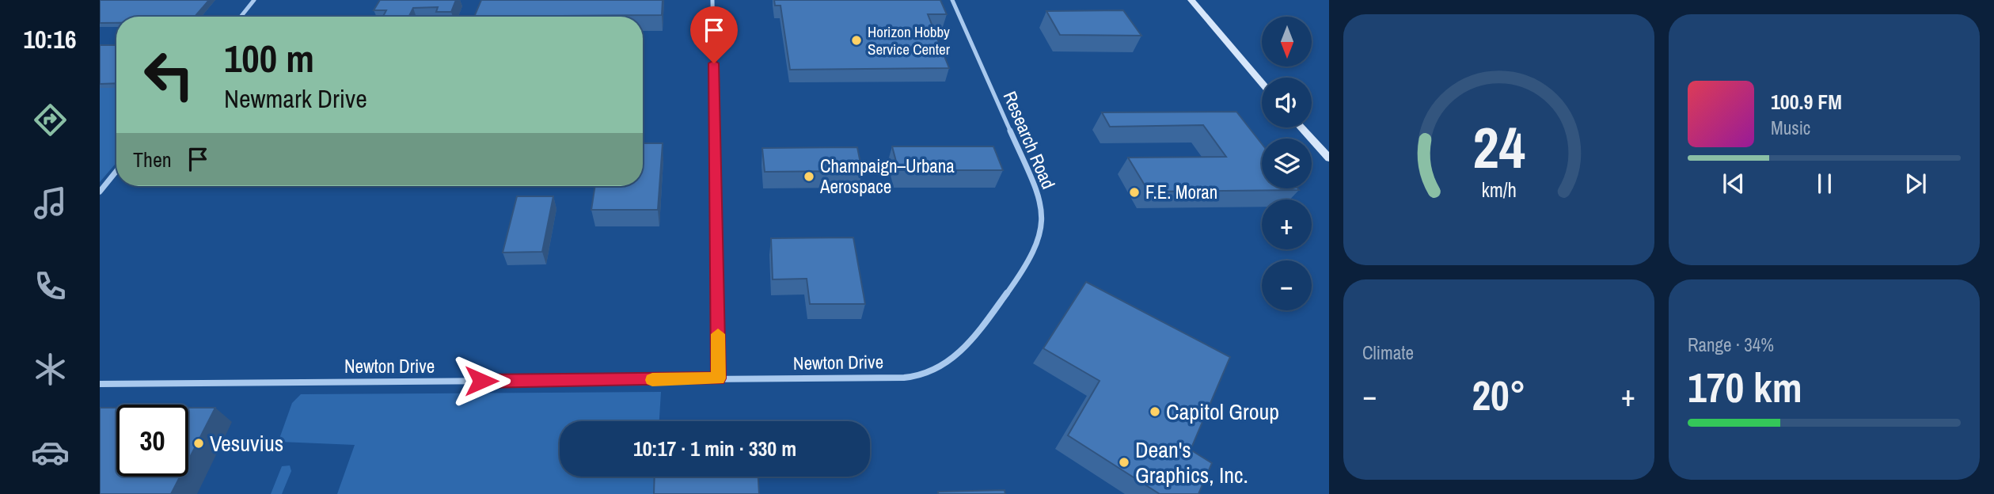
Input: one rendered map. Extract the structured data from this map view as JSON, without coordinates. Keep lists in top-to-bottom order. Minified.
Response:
{"streets":{"street":["Research Road","Newton Drive"]},"crossings":[["Research Road","Newton Drive"]],"places":["Horizon Hobby Service Center","Champaign–Urbana Aerospace","F.E. Moran","Capitol Group","Vesuvius","Dean's Graphics, Inc."],"north":"bottom","page":{"tabs":"10:16","map_buttons":["+","−"],"turn":["100 m","Newmark Drive"],"song":["100.9 FM","Music"],"then":"Then","tile":["Climate",["Range · 34%","170 km"]],"heat":["−","20°","+"],"limit":"30","trip":"10:17 · 1 min · 330 m","gauge":["24","km/h"]}}
